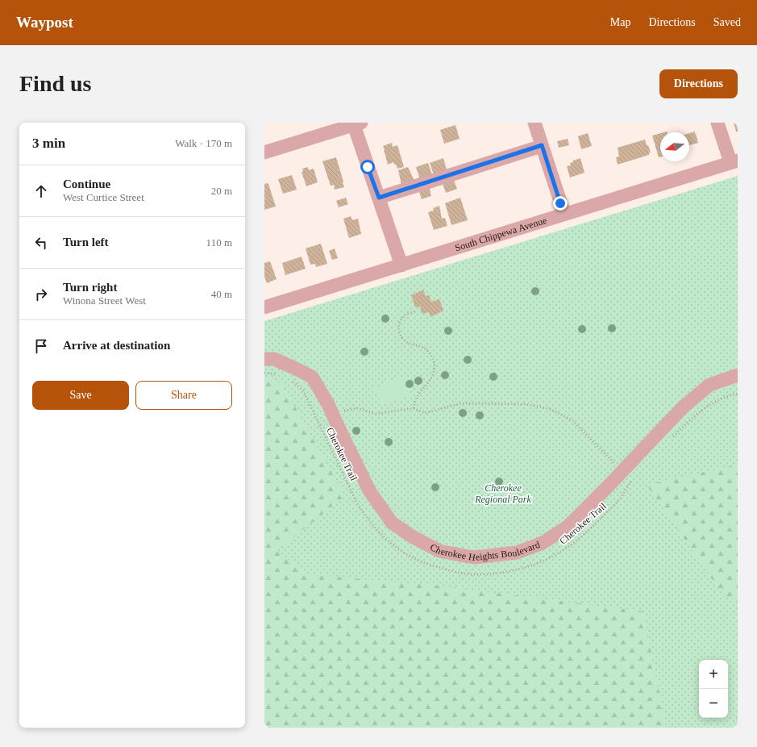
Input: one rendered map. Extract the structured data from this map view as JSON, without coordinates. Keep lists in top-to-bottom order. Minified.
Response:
{"streets":{"street":["South Chippewa Avenue","Cherokee Heights Boulevard"],"path":["Cherokee Trail"]},"parks":["Cherokee Regional Park"],"north":"left","page":{"header":"Waypost","nav":["Map","Directions","Saved"],"buttons":["Directions",["Save","Share"]],"title":"Find us","heading":["3 min","Walk · 170 m"],"list":[["Continue","West Curtice Street","20 m"],["Turn left","110 m"],["Turn right","Winona Street West","40 m"],"Arrive at destination"],"map_buttons":["+","−"]}}
